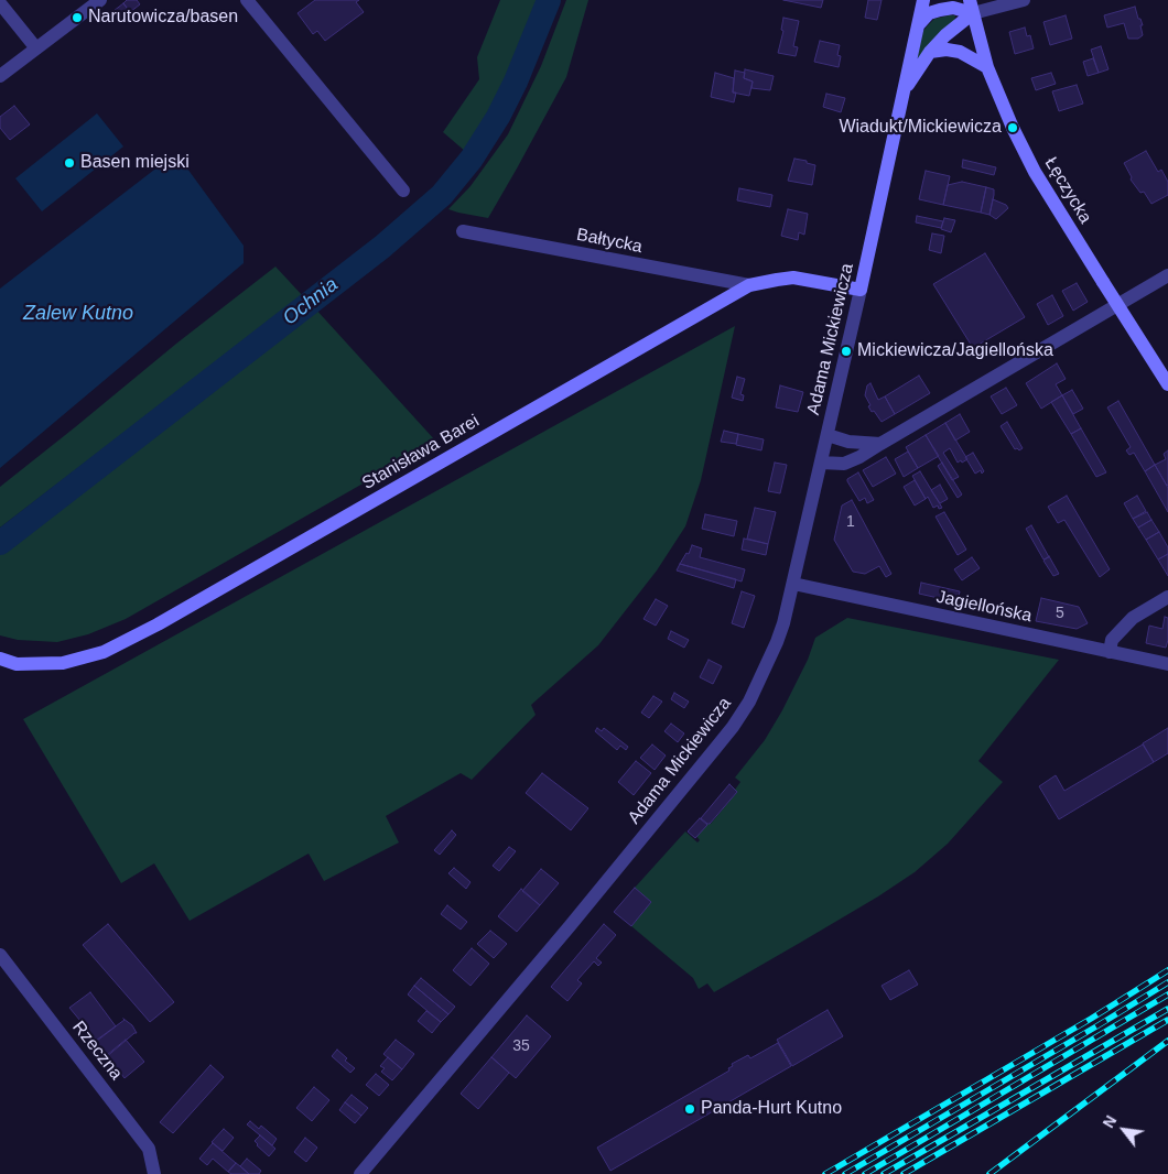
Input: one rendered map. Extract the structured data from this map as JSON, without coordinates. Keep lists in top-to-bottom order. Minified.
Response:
{"streets":{"street":["Łęczycka","Bałtycka","Adama Mickiewicza","Stanisława Barei","Jagiellońska","Rzeczna"]},"crossings":[["Łęczycka","Adama Mickiewicza"],["Bałtycka","Stanisława Barei"],["Adama Mickiewicza","Stanisława Barei"],["Adama Mickiewicza","Jagiellońska"]],"water":["Ochnia","Zalew Kutno"],"places":["Narutowicza/basen","Wiadukt/Mickiewicza","Basen miejski","Mickiewicza/Jagiellońska","Panda-Hurt Kutno"],"house_numbers":["1","5","35"],"north":"top left"}
